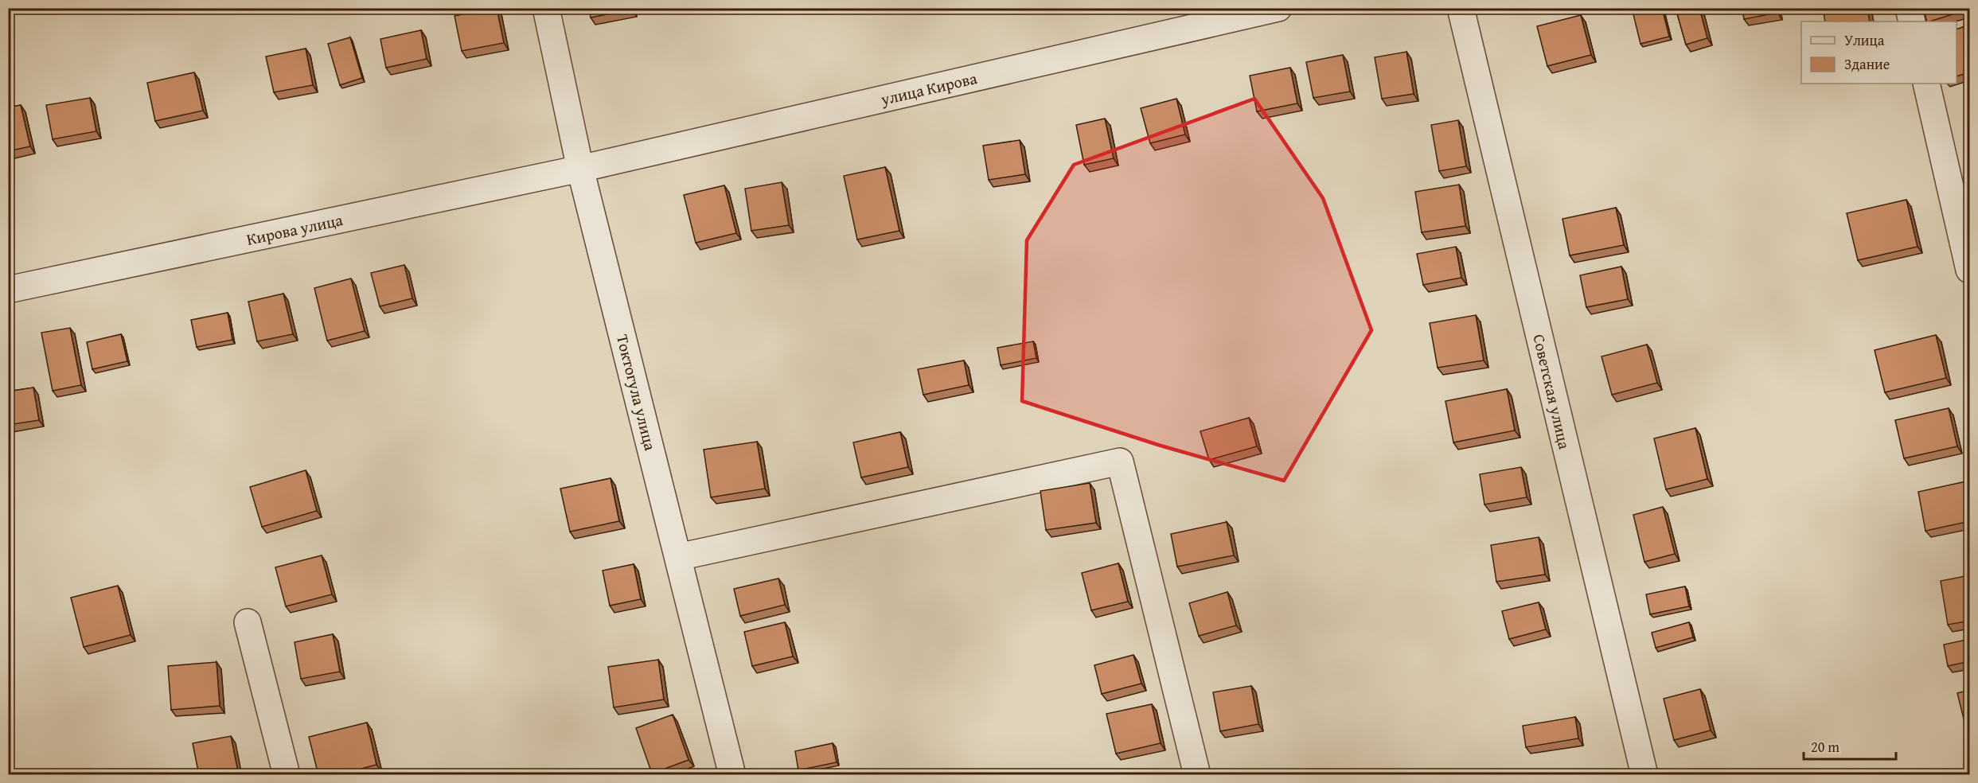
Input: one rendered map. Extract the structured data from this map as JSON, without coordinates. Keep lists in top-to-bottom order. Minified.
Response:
{"streets":{"street":["улица Кирова","Кирова улица","Советская улица","Токтогула улица"]},"crossings":[["улица Кирова","Кирова улица"],["улица Кирова","Токтогула улица"],["Кирова улица","Токтогула улица"]],"legend":["Улица","Здание"],"scale_bar":"20 m"}
